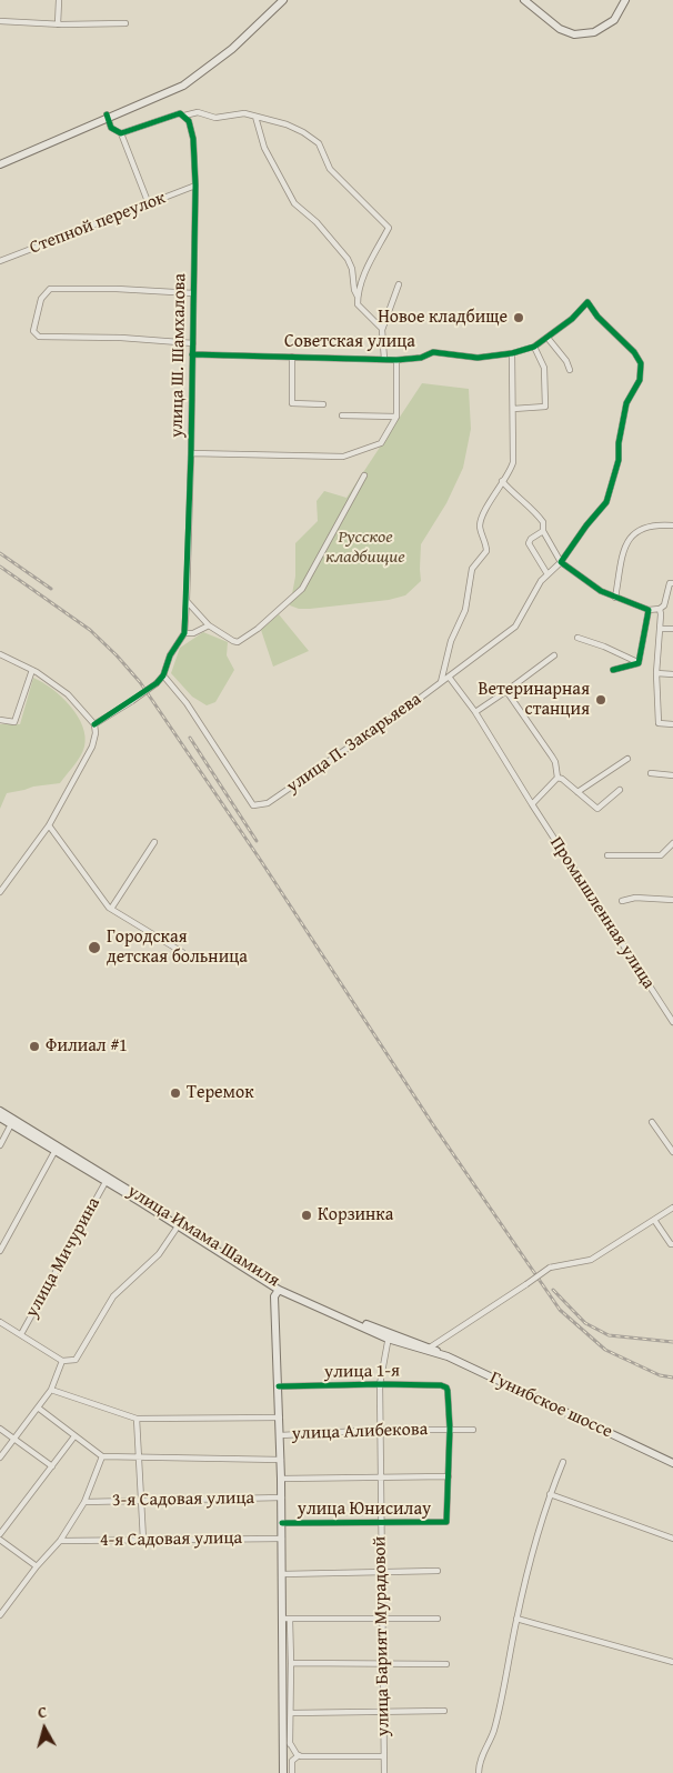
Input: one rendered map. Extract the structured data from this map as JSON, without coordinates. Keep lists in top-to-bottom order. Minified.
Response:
{"streets":{"main road":["улица Имама Шамиля","Гунибское шоссе"],"street":["Степной переулок","Советская улица","улица Ш. Шамхалова","улица П. Закарьяева","Промышленная улица","улица Мичурина","улица 1-я","улица Алибекова","3-я Садовая улица","улица Юнисилау","4-я Садовая улица","улица Барият Мурадовой"]},"crossings":[["Степной переулок","улица Ш. Шамхалова"],["Советская улица","улица Ш. Шамхалова"],["Советская улица","улица П. Закарьяева"],["улица Ш. Шамхалова","улица П. Закарьяева"],["улица П. Закарьяева","Промышленная улица"],["улица Имама Шамиля","улица Мичурина"],["улица Имама Шамиля","Гунибское шоссе"],["улица Имама Шамиля","улица Барият Мурадовой"],["улица 1-я","улица Алибекова"],["улица 1-я","улица Барият Мурадовой"],["улица Алибекова","улица Барият Мурадовой"],["улица Юнисилау","улица Барият Мурадовой"]],"parks":["Русское кладбищие"],"places":["Новое кладбище","Ветеринарная станция","Городская детская больница","Филиал #1","Теремок","Корзинка"],"north":"top"}
